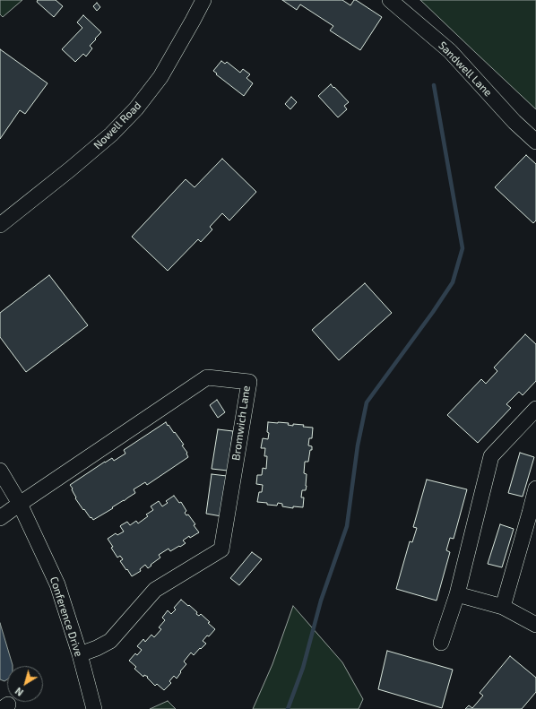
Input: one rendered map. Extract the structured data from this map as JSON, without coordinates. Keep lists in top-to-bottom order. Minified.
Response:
{"streets":{"street":["Sandwell Lane","Nowell Road","Bromwich Lane","Conference Drive"]},"crossings":[["Bromwich Lane","Conference Drive"]],"north":"bottom left"}
